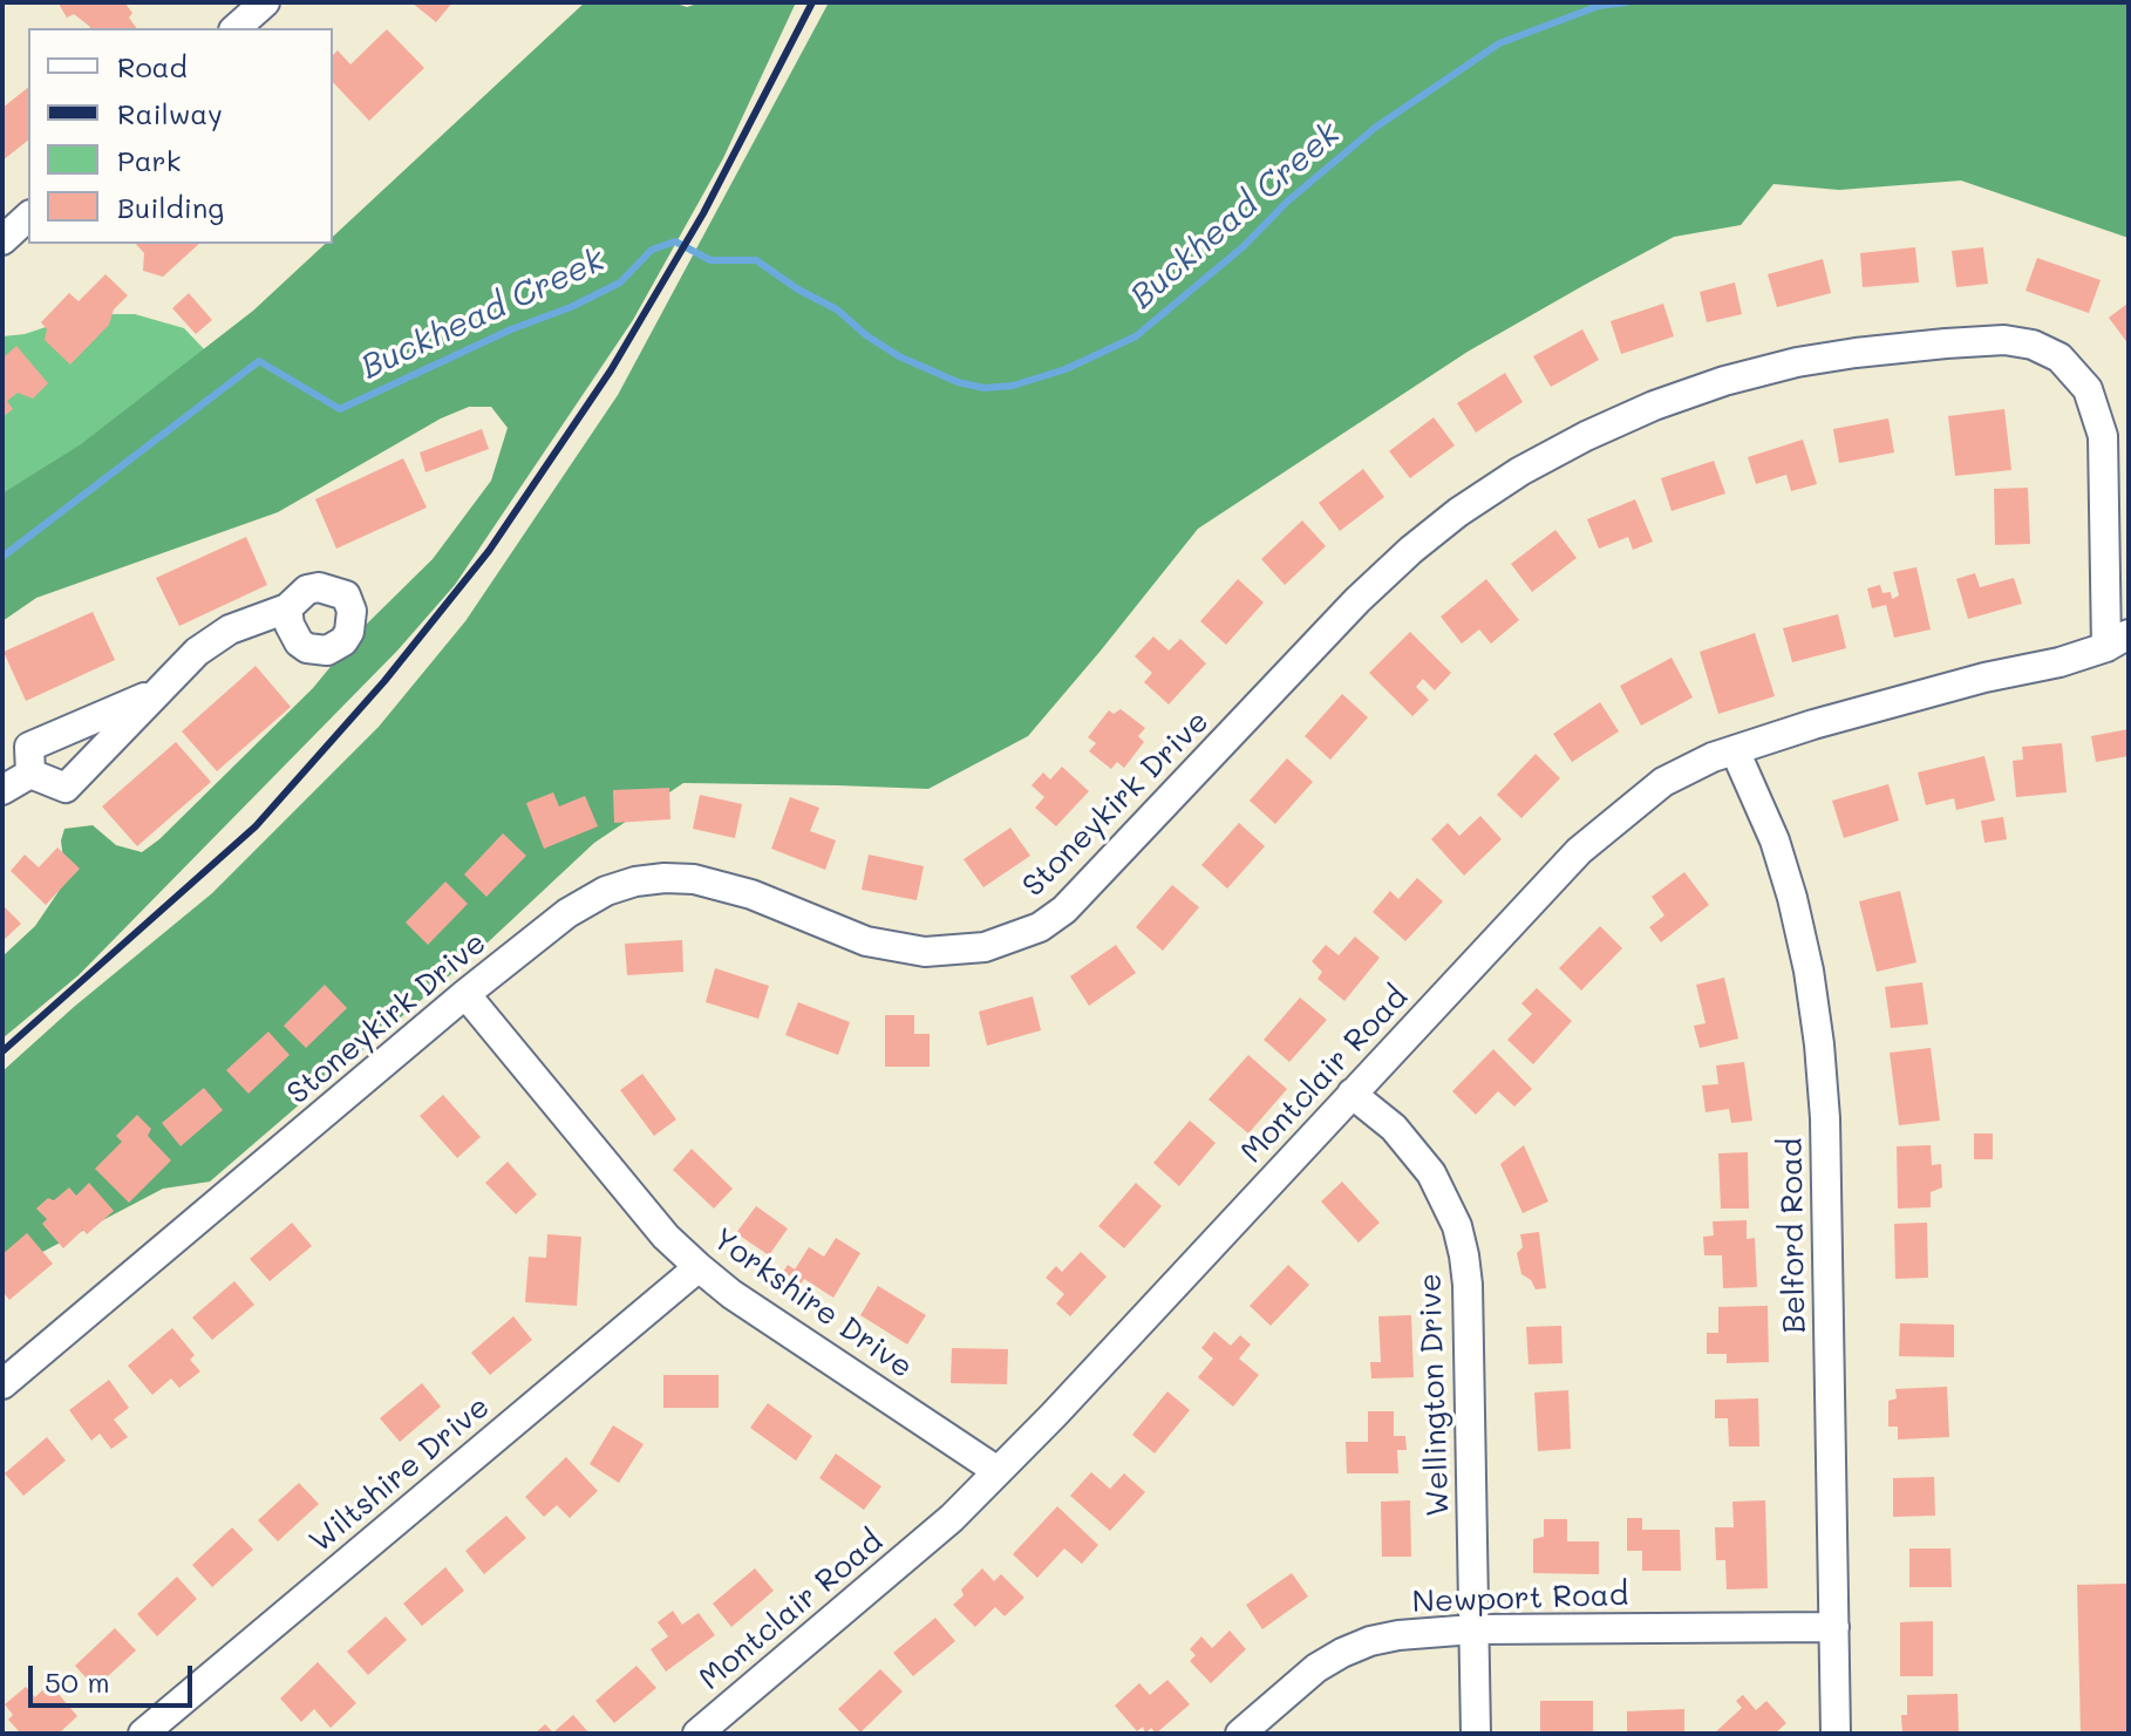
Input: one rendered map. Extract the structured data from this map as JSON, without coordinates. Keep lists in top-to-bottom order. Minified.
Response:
{"streets":{"street":["Stoneykirk Drive","Montclair Road","Belford Road","Yorkshire Drive","Wellington Drive","Wiltshire Drive","Newport Road"]},"crossings":[["Stoneykirk Drive","Montclair Road"],["Stoneykirk Drive","Yorkshire Drive"],["Montclair Road","Belford Road"],["Montclair Road","Yorkshire Drive"],["Montclair Road","Wellington Drive"],["Belford Road","Newport Road"],["Yorkshire Drive","Wiltshire Drive"],["Wellington Drive","Newport Road"]],"water":["Buckhead Creek"],"legend":["Road","Railway","Park","Building"],"scale_bar":"50 m"}
